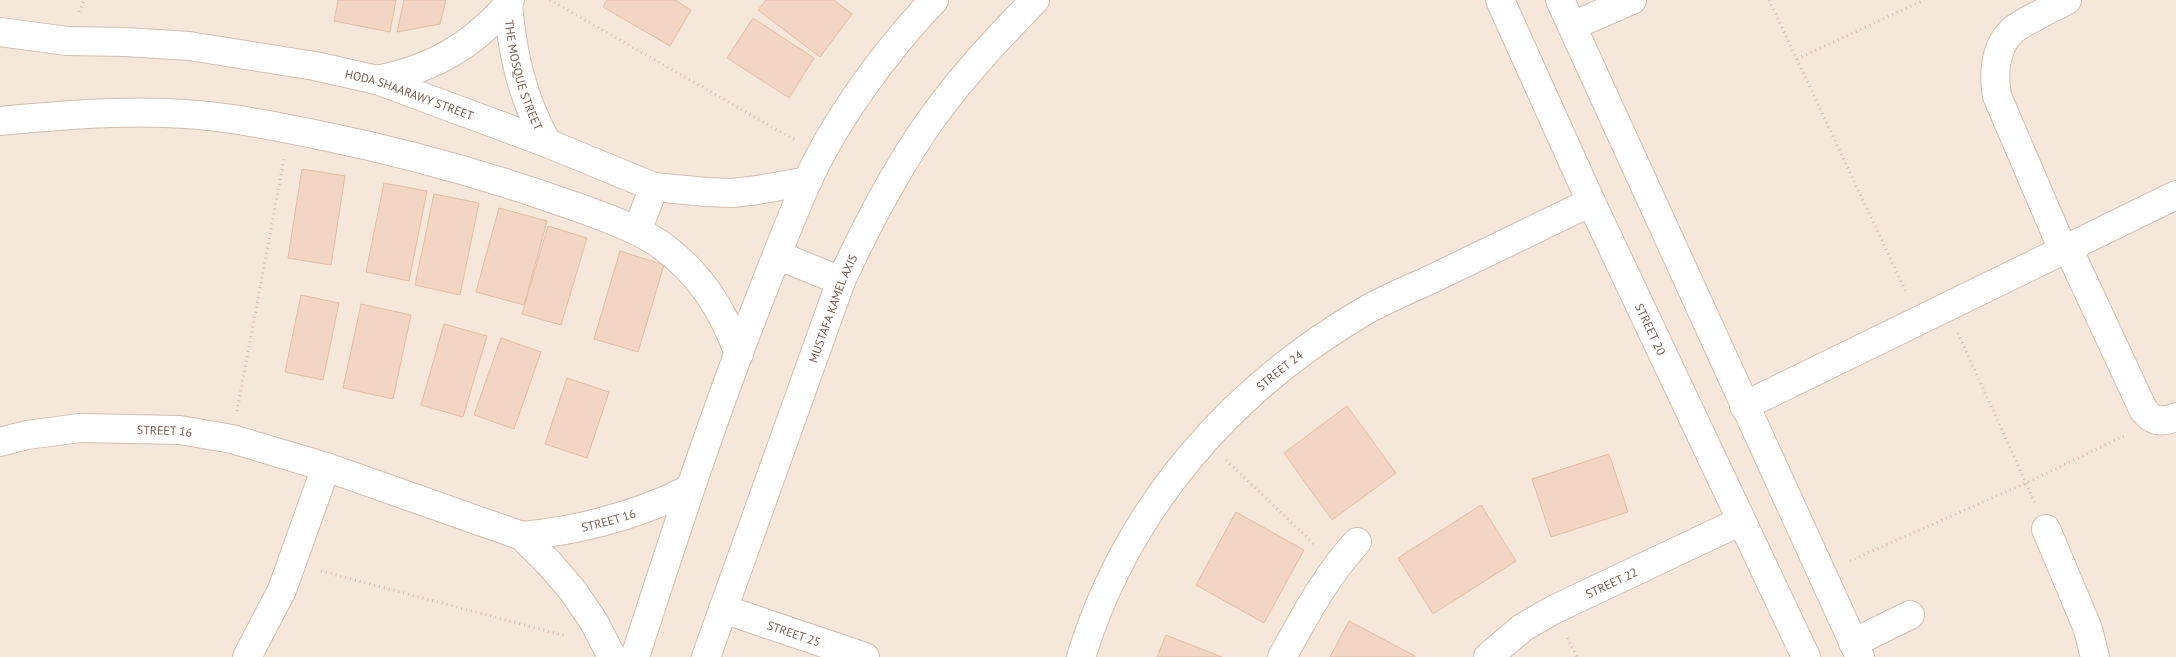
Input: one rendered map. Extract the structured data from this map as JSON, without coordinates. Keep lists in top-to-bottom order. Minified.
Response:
{"streets":{"street":["THE MOSQUE STREET","HODA SHAARAWY STREET","MUSTAFA KAMEL AXIS","STREET 20","STREET 24","STREET 16","STREET 22","STREET 25"]},"crossings":[["THE MOSQUE STREET","HODA SHAARAWY STREET"],["MUSTAFA KAMEL AXIS","STREET 25"],["STREET 20","STREET 24"],["STREET 20","STREET 22"]]}
